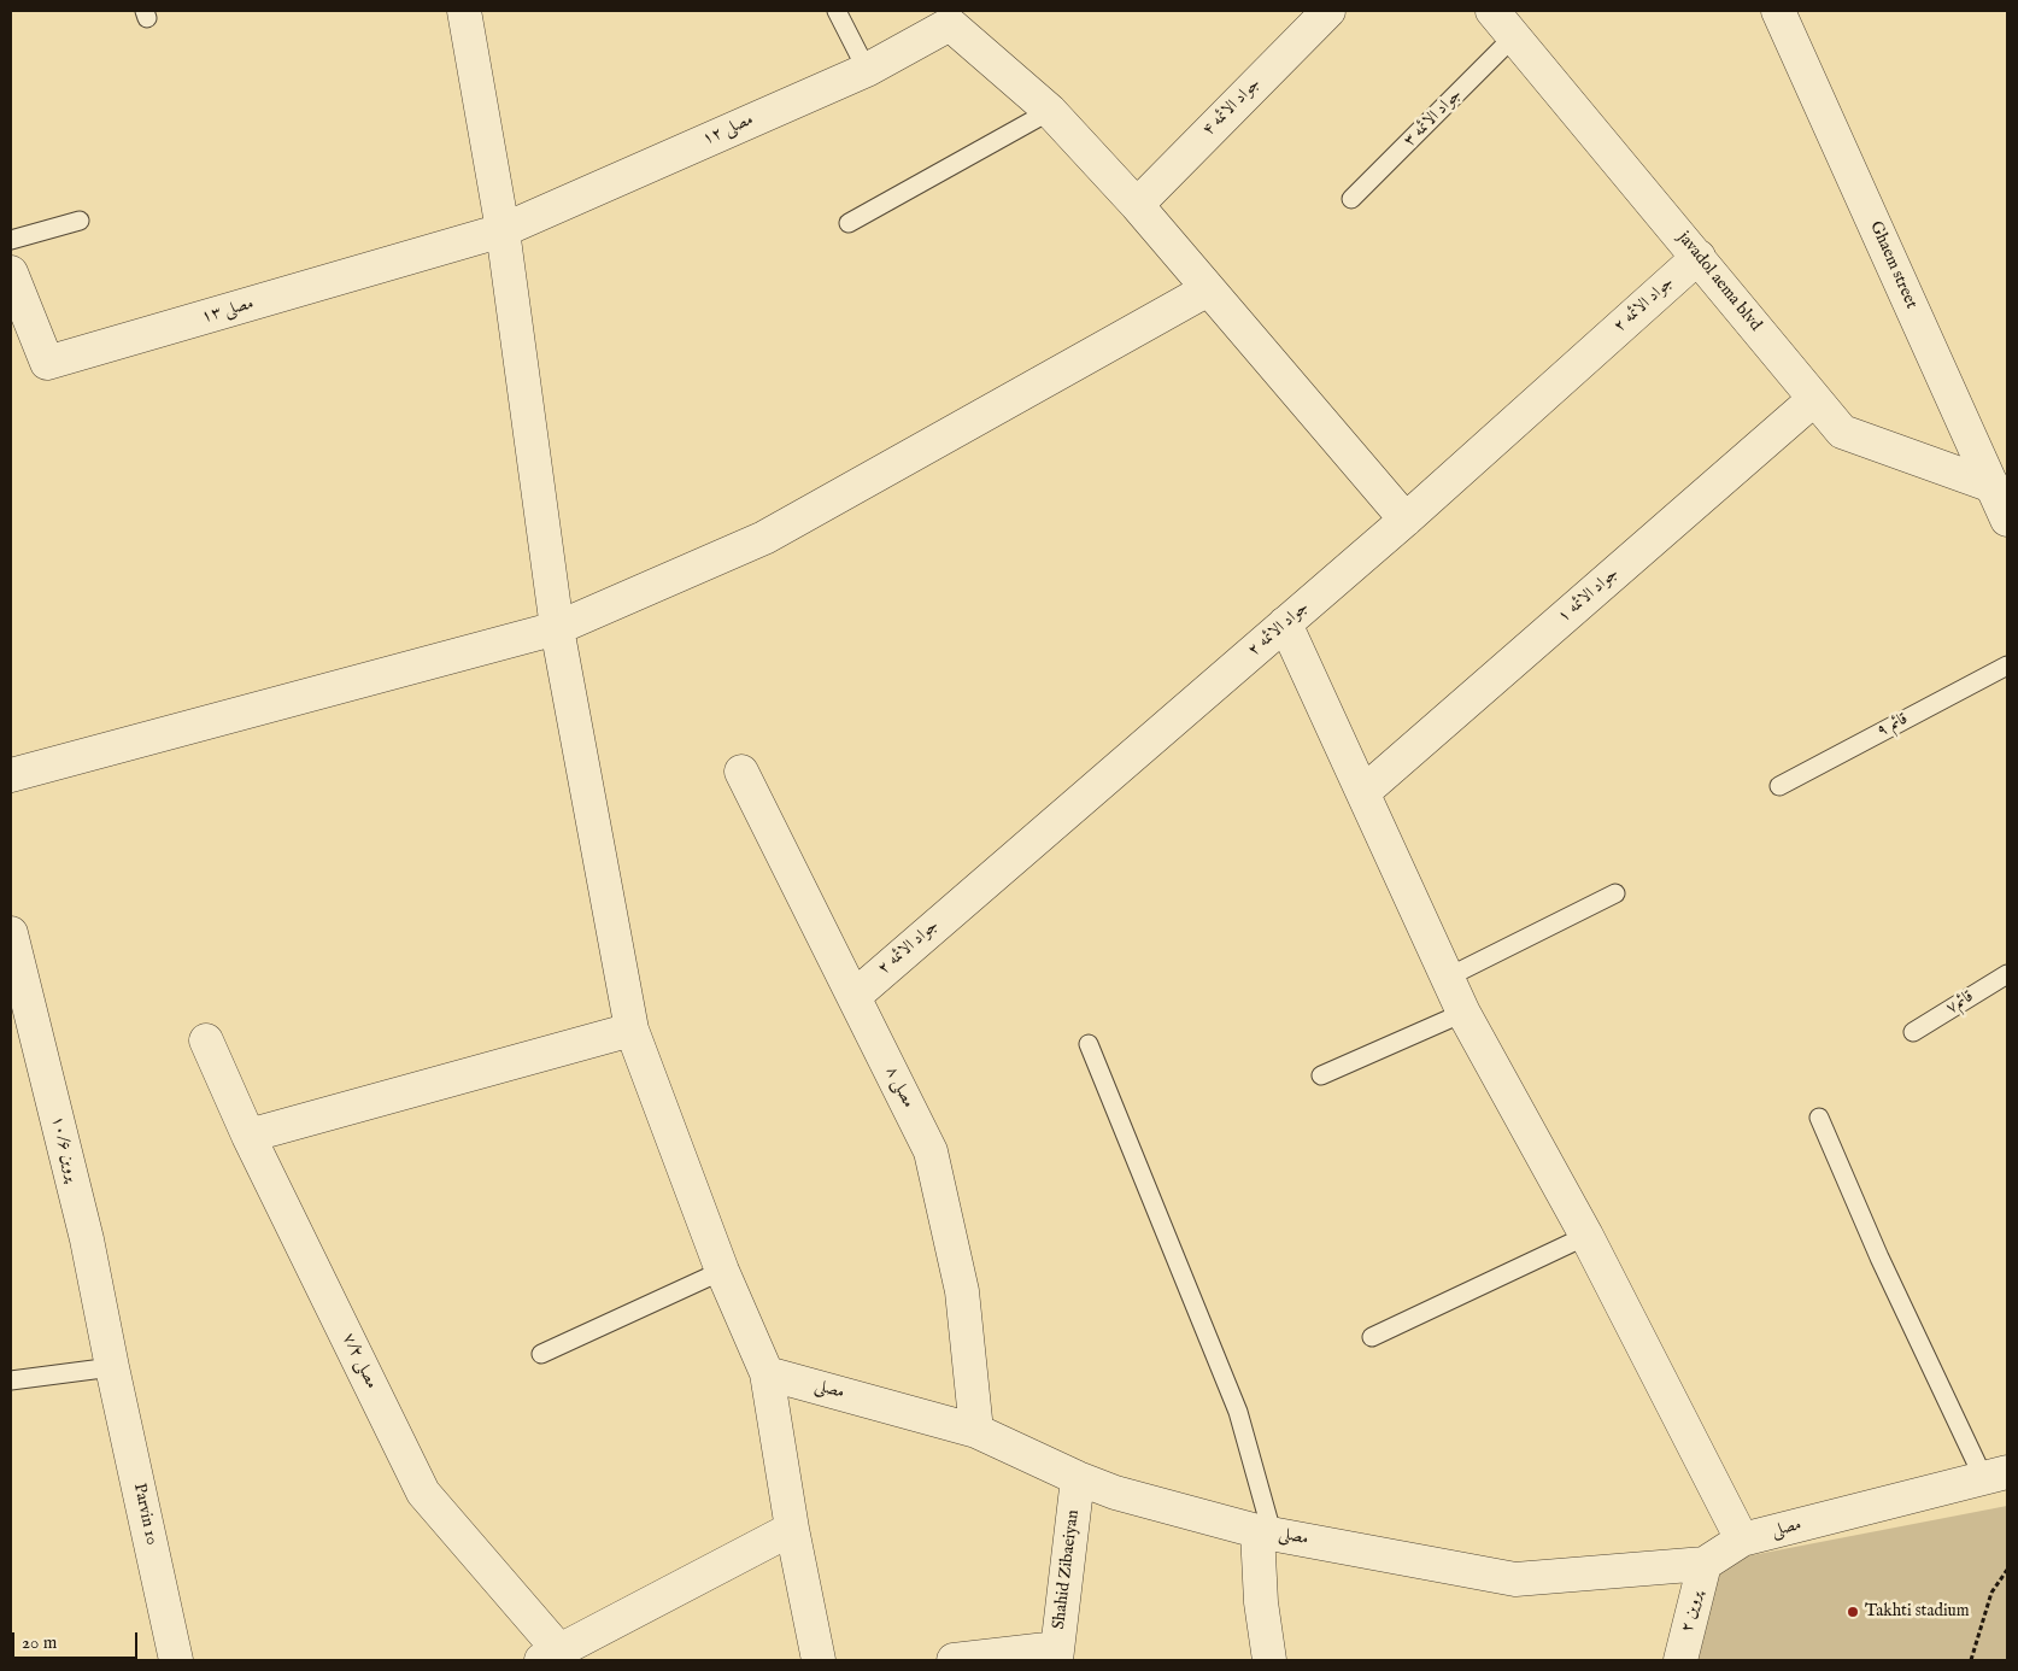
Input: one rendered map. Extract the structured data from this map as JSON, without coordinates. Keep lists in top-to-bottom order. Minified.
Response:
{"streets":{"street":["جواد الائمه ۴","مصلی ۱۲","Ghaem street","javadol aema blvd","جواد الائمه ۲","مصلی ۱۳","جواد الائمه ۱","مصلی ۸","پروین ۱۰/۶","مصلی ۷/۲","مصلی","Parvin 10","Shahid Zibaeiyan","پروین ۲"],"lane":["جواد الائمه ۳","قائم ۹","قائم۷"]},"crossings":[["جواد الائمه ۳","javadol aema blvd"],["مصلی ۱۲","مصلی ۱۳"],["Ghaem street","javadol aema blvd"],["javadol aema blvd","جواد الائمه ۲"],["javadol aema blvd","جواد الائمه ۱"],["جواد الائمه ۲","مصلی ۸"],["مصلی ۸","مصلی"],["پروین ۱۰/۶","Parvin 10"],["مصلی","Shahid Zibaeiyan"],["مصلی","پروین ۲"]],"places":["Takhti stadium"],"scale_bar":"20 m"}
